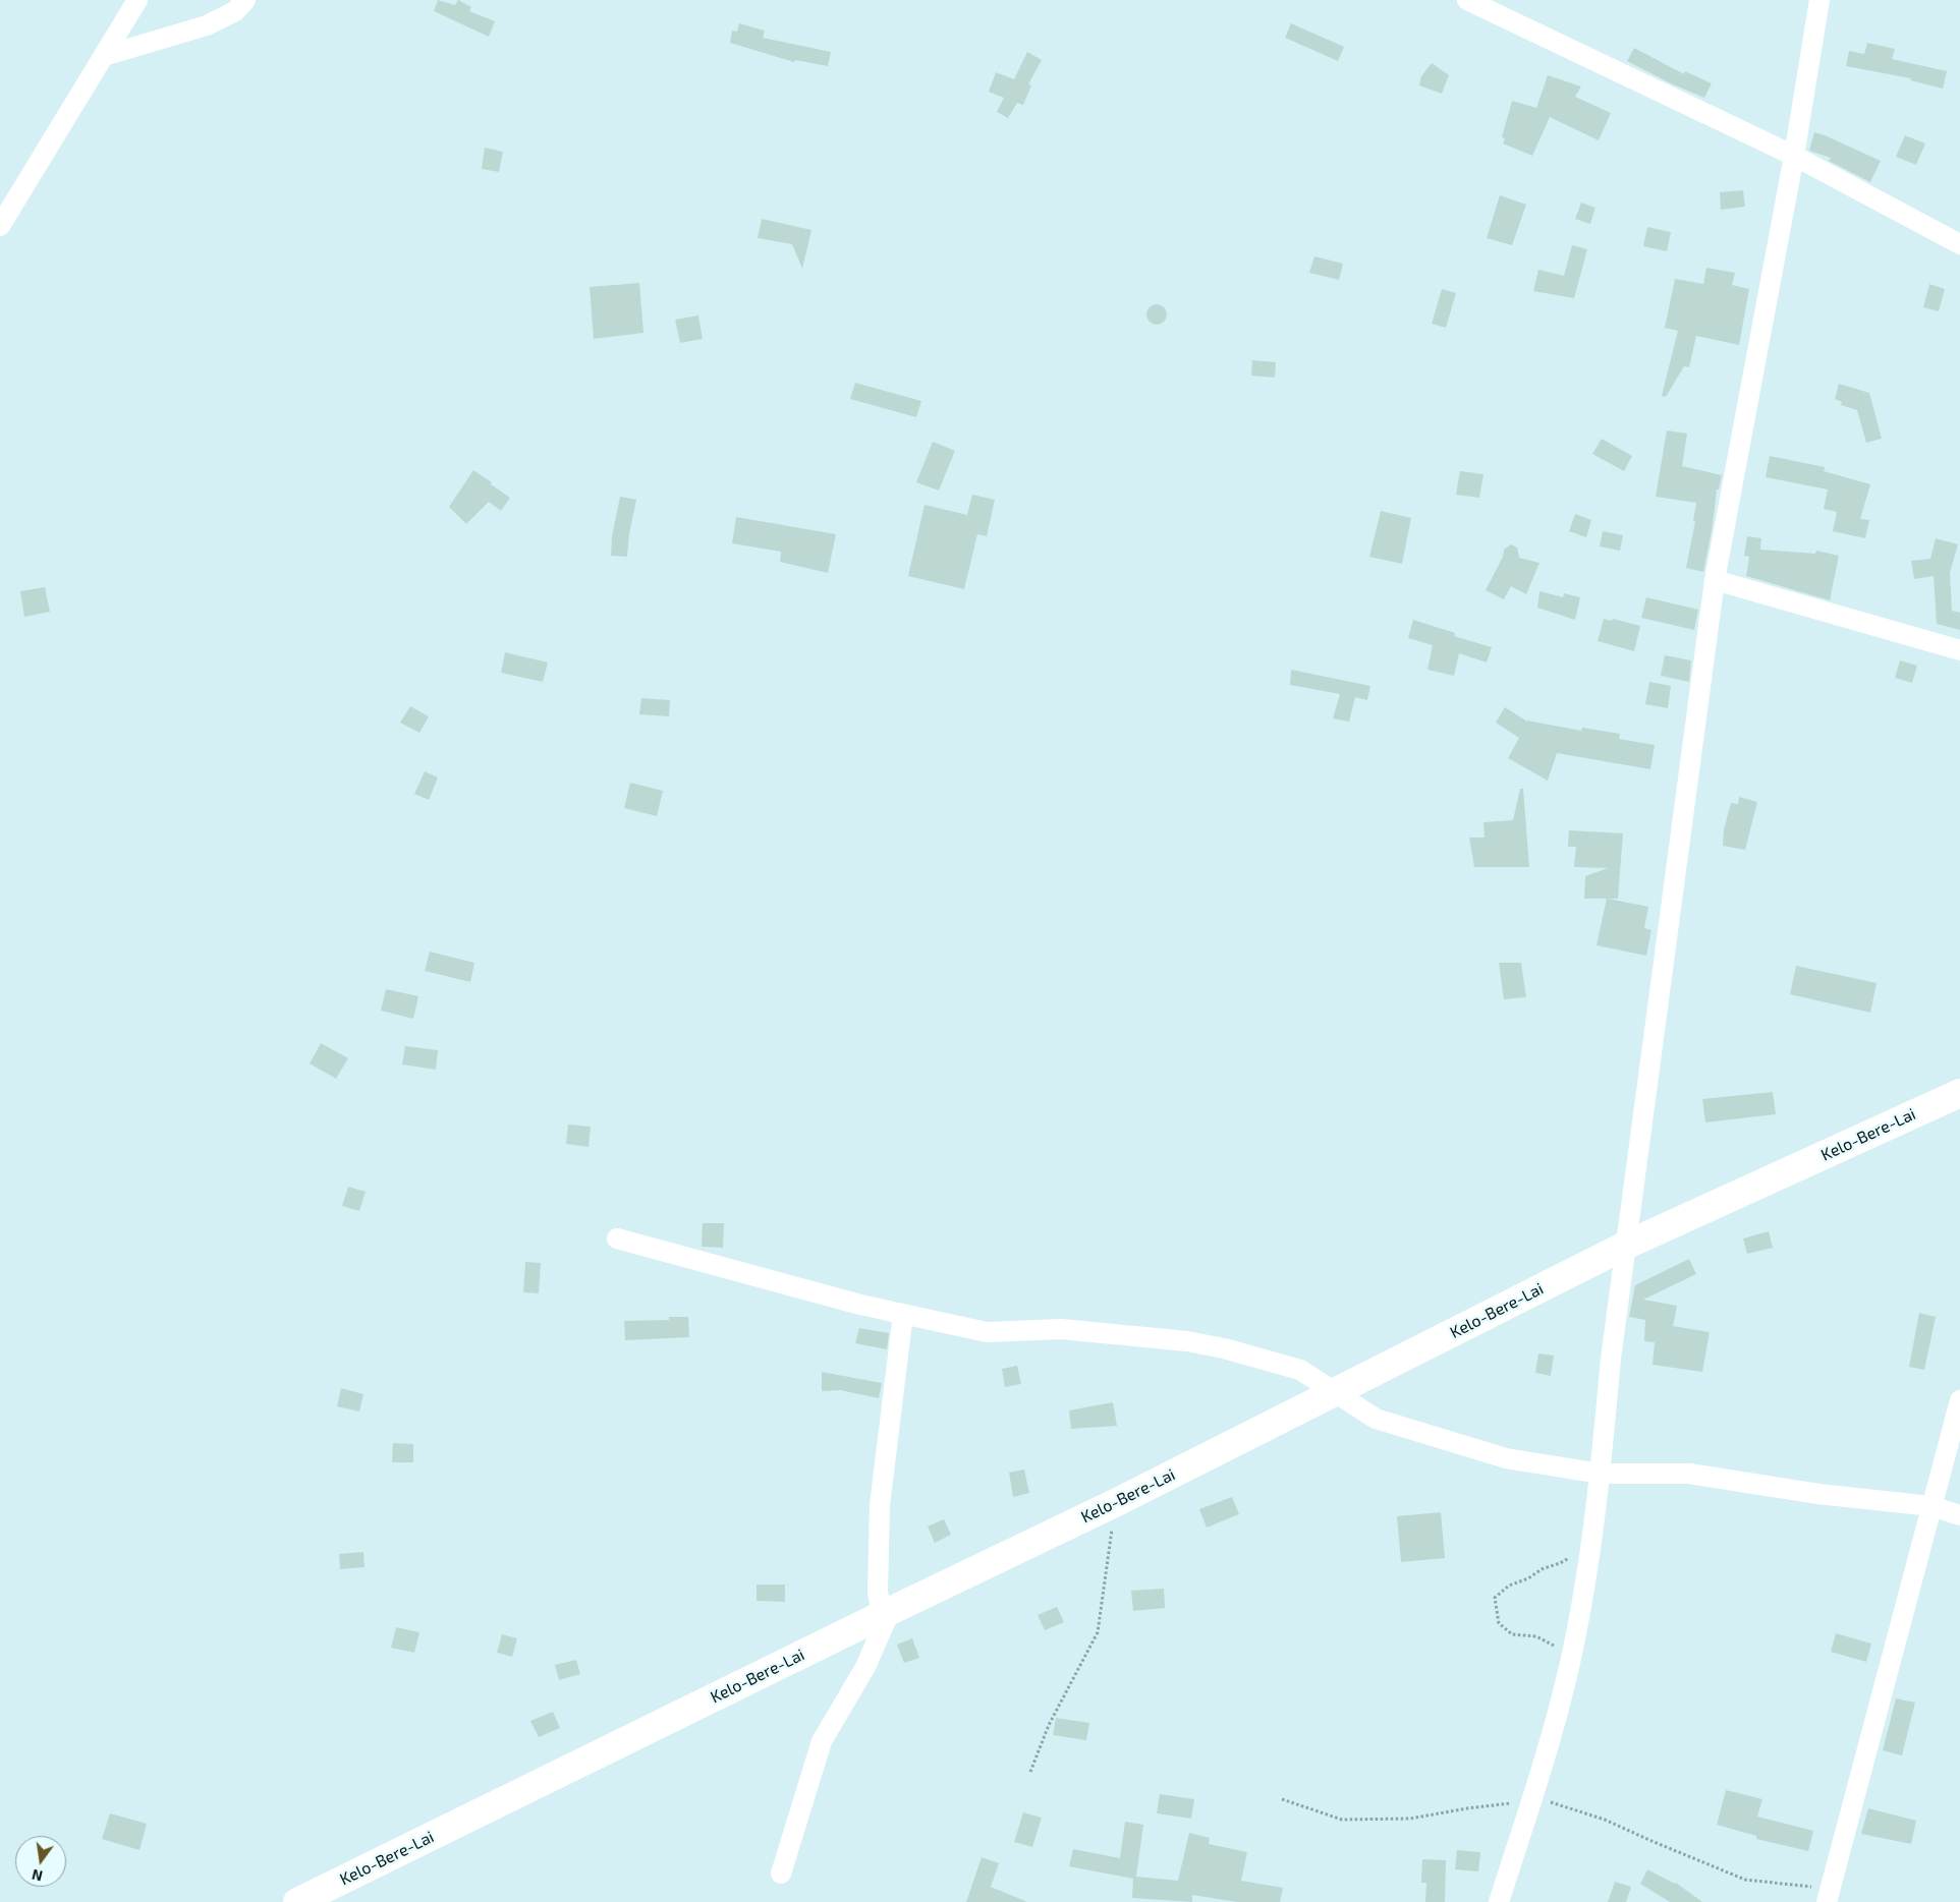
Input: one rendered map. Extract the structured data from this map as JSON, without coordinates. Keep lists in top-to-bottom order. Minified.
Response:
{"streets":{"main road":["Kelo-Bere-Lai"]},"north":"bottom"}
